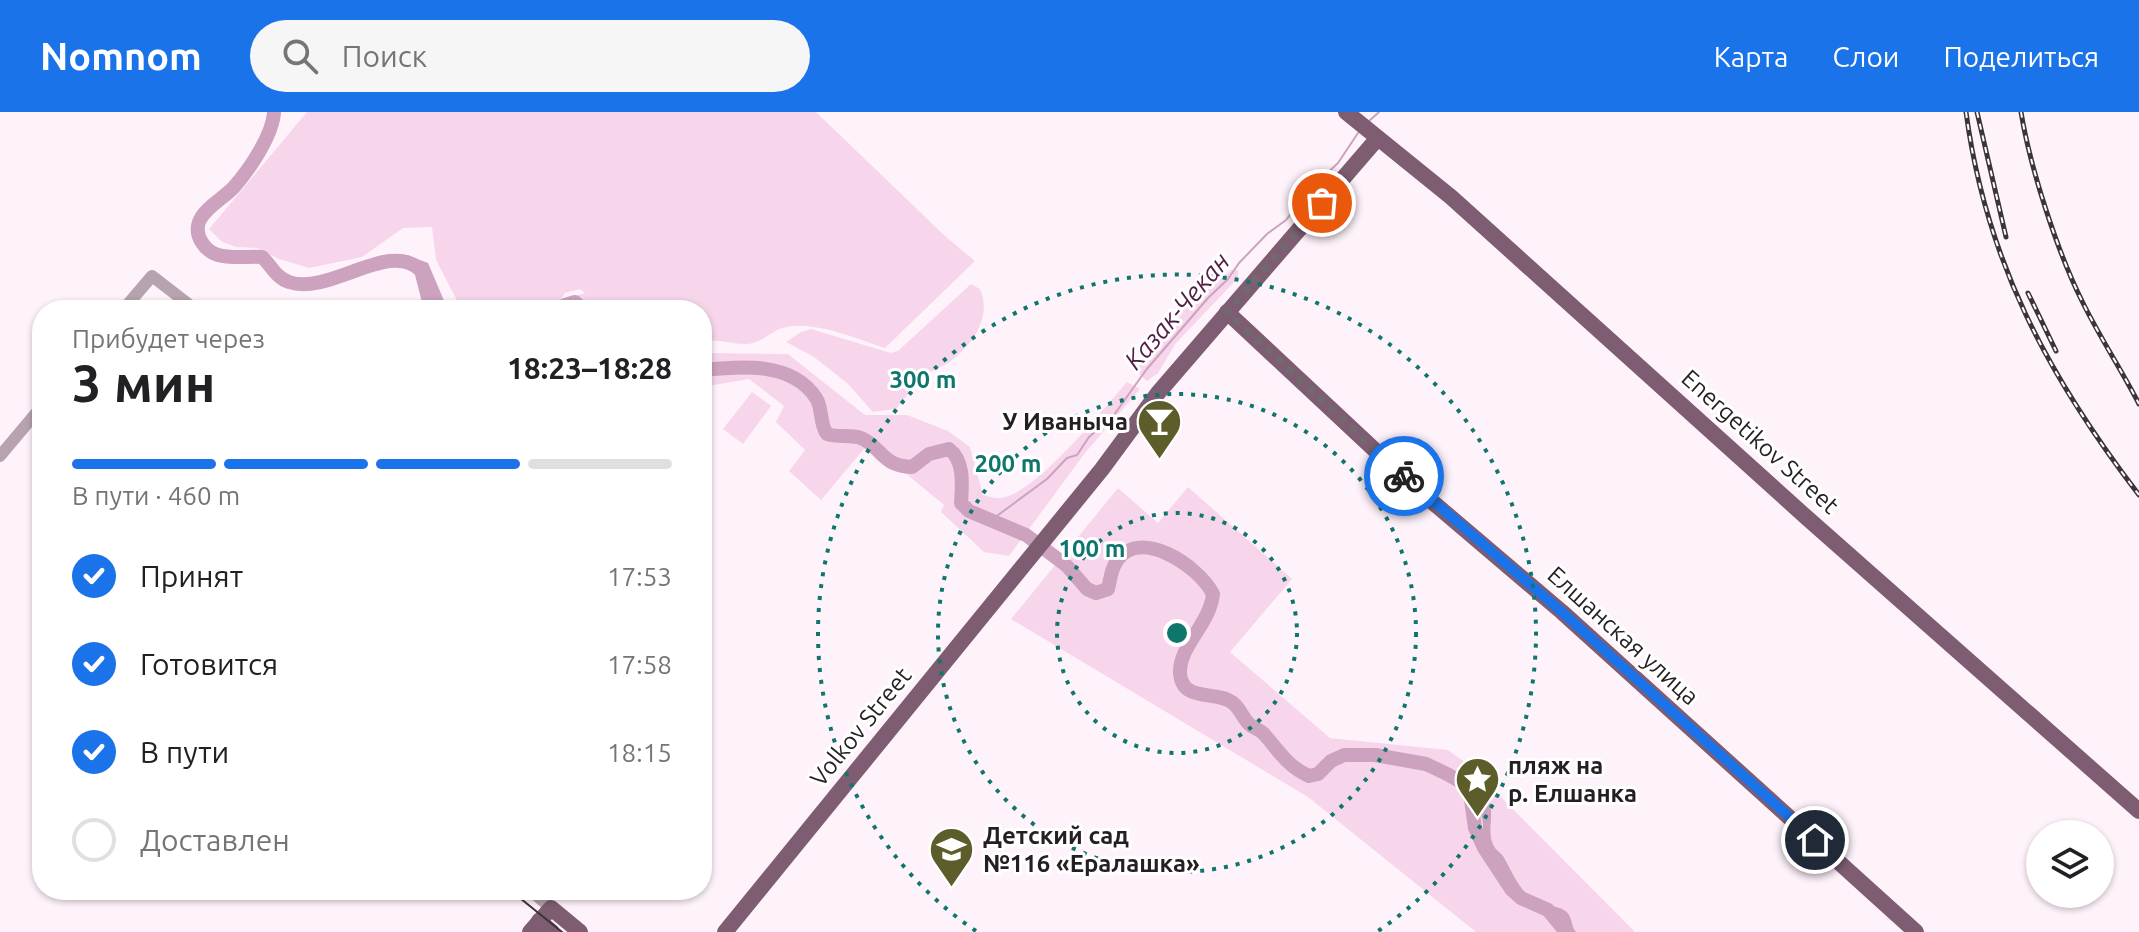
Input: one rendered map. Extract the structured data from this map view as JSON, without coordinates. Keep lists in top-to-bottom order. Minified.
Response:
{"streets":{"main road":["Energetikov Street","Елшанская улица","Volkov Street"]},"crossings":[["Energetikov Street","Volkov Street"],["Елшанская улица","Volkov Street"]],"water":["Казак-Чекан"],"places":{"bar":["У Иваныча"],"place":["пляж на р. Елшанка"],"school or university":["Детский сад №116 «Ералашка»"]},"page":{"header":"Nomnom","search":"Поиск","nav":["Карта","Слои","Поделиться"],"heading":["3 мин","Прибудет через","18:23–18:28"],"bar":"В пути · 460 m","list":[["Принят","17:53"],["Готовится","17:58"],["В пути","18:15"],"Доставлен"]},"rings":["300 m","200 m","100 m"]}
